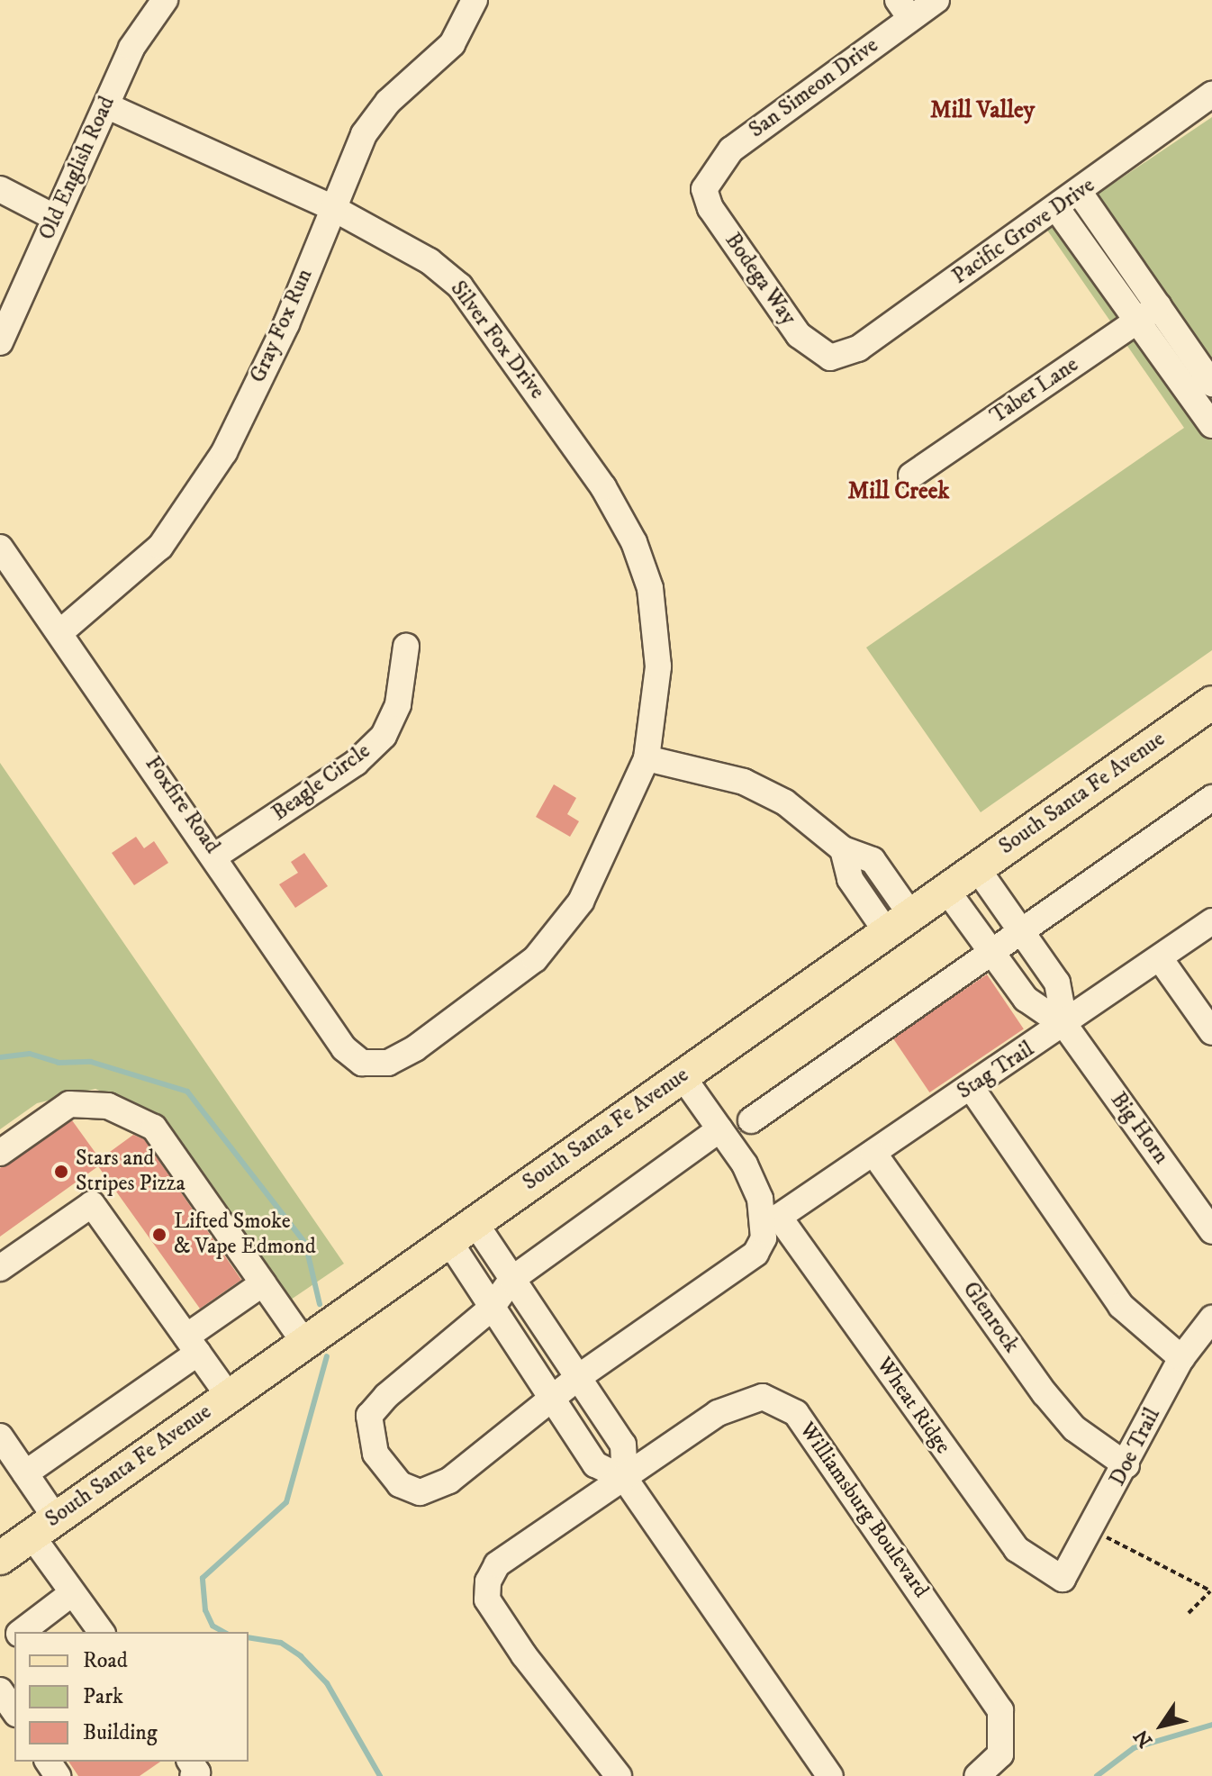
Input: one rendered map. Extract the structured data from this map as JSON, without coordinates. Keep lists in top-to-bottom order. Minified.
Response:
{"streets":{"main road":["South Santa Fe Avenue"],"street":["San Simeon Drive","Old English Road","Pacific Grove Drive","Bodega Way","Gray Fox Run","Silver Fox Drive","Taber Lane","Beagle Circle","Foxfire Road","Stag Trail","Big Horn","Glenrock","Wheat Ridge","Doe Trail","Williamsburg Boulevard"]},"crossings":[["San Simeon Drive","Bodega Way"],["Old English Road","Silver Fox Drive"],["Pacific Grove Drive","Bodega Way"],["Gray Fox Run","Silver Fox Drive"],["Gray Fox Run","Foxfire Road"],["Silver Fox Drive","Foxfire Road"],["Beagle Circle","Foxfire Road"],["South Santa Fe Avenue","Big Horn"],["Stag Trail","Big Horn"],["Stag Trail","Glenrock"],["Stag Trail","Wheat Ridge"],["Glenrock","Doe Trail"],["Wheat Ridge","Doe Trail"]],"districts":["Mill Valley","Mill Creek"],"places":["Stars and Stripes Pizza","Lifted Smoke & Vape Edmond"],"legend":["Road","Park","Building"],"north":"bottom left"}
